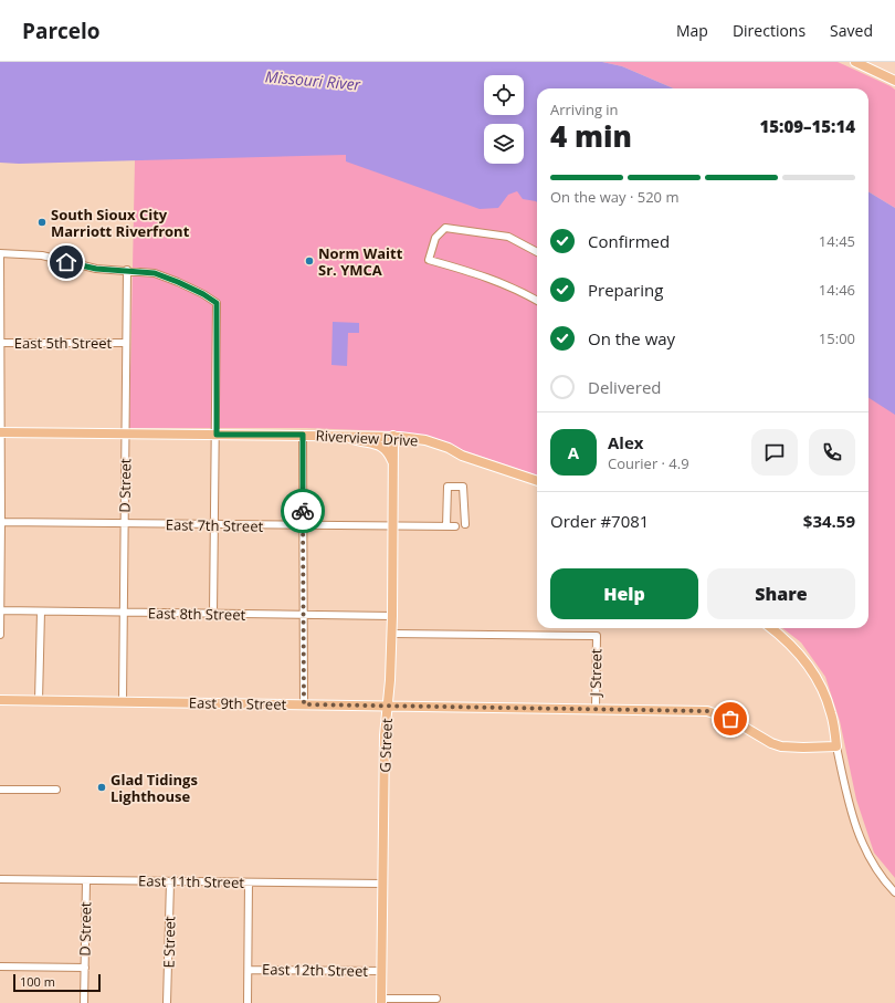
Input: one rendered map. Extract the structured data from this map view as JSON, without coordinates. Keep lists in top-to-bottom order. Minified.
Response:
{"streets":{"main road":["Riverview Drive","East 9th Street","G Street"],"street":["East 5th Street","D Street","East 7th Street","East 8th Street","J Street","East 11th Street","E Street","East 12th Street"]},"crossings":[["East 5th Street","D Street"],["Riverview Drive","D Street"],["Riverview Drive","G Street"],["D Street","East 7th Street"],["D Street","East 8th Street"],["D Street","East 9th Street"],["D Street","East 11th Street"],["East 7th Street","G Street"],["East 8th Street","G Street"],["J Street","East 9th Street"],["J Street","G Street"],["East 9th Street","G Street"],["G Street","East 11th Street"],["G Street","East 12th Street"],["East 11th Street","E Street"]],"water":["Missouri River"],"places":["South Sioux City Marriott Riverfront","Norm Waitt Sr. YMCA","Glad Tidings Lighthouse"],"scale_bar":"100 m","page":{"header":"Parcelo","nav":["Map","Directions","Saved"],"heading":["4 min","Arriving in","15:09–15:14"],"panel":["Alex","Courier · 4.9","Order #7081","$34.59"],"bar":"On the way · 520 m","list":[["Confirmed","14:45"],["Preparing","14:46"],["On the way","15:00"],"Delivered"],"round":"A","buttons":["Help","Share"],"scale":"100 m"}}
